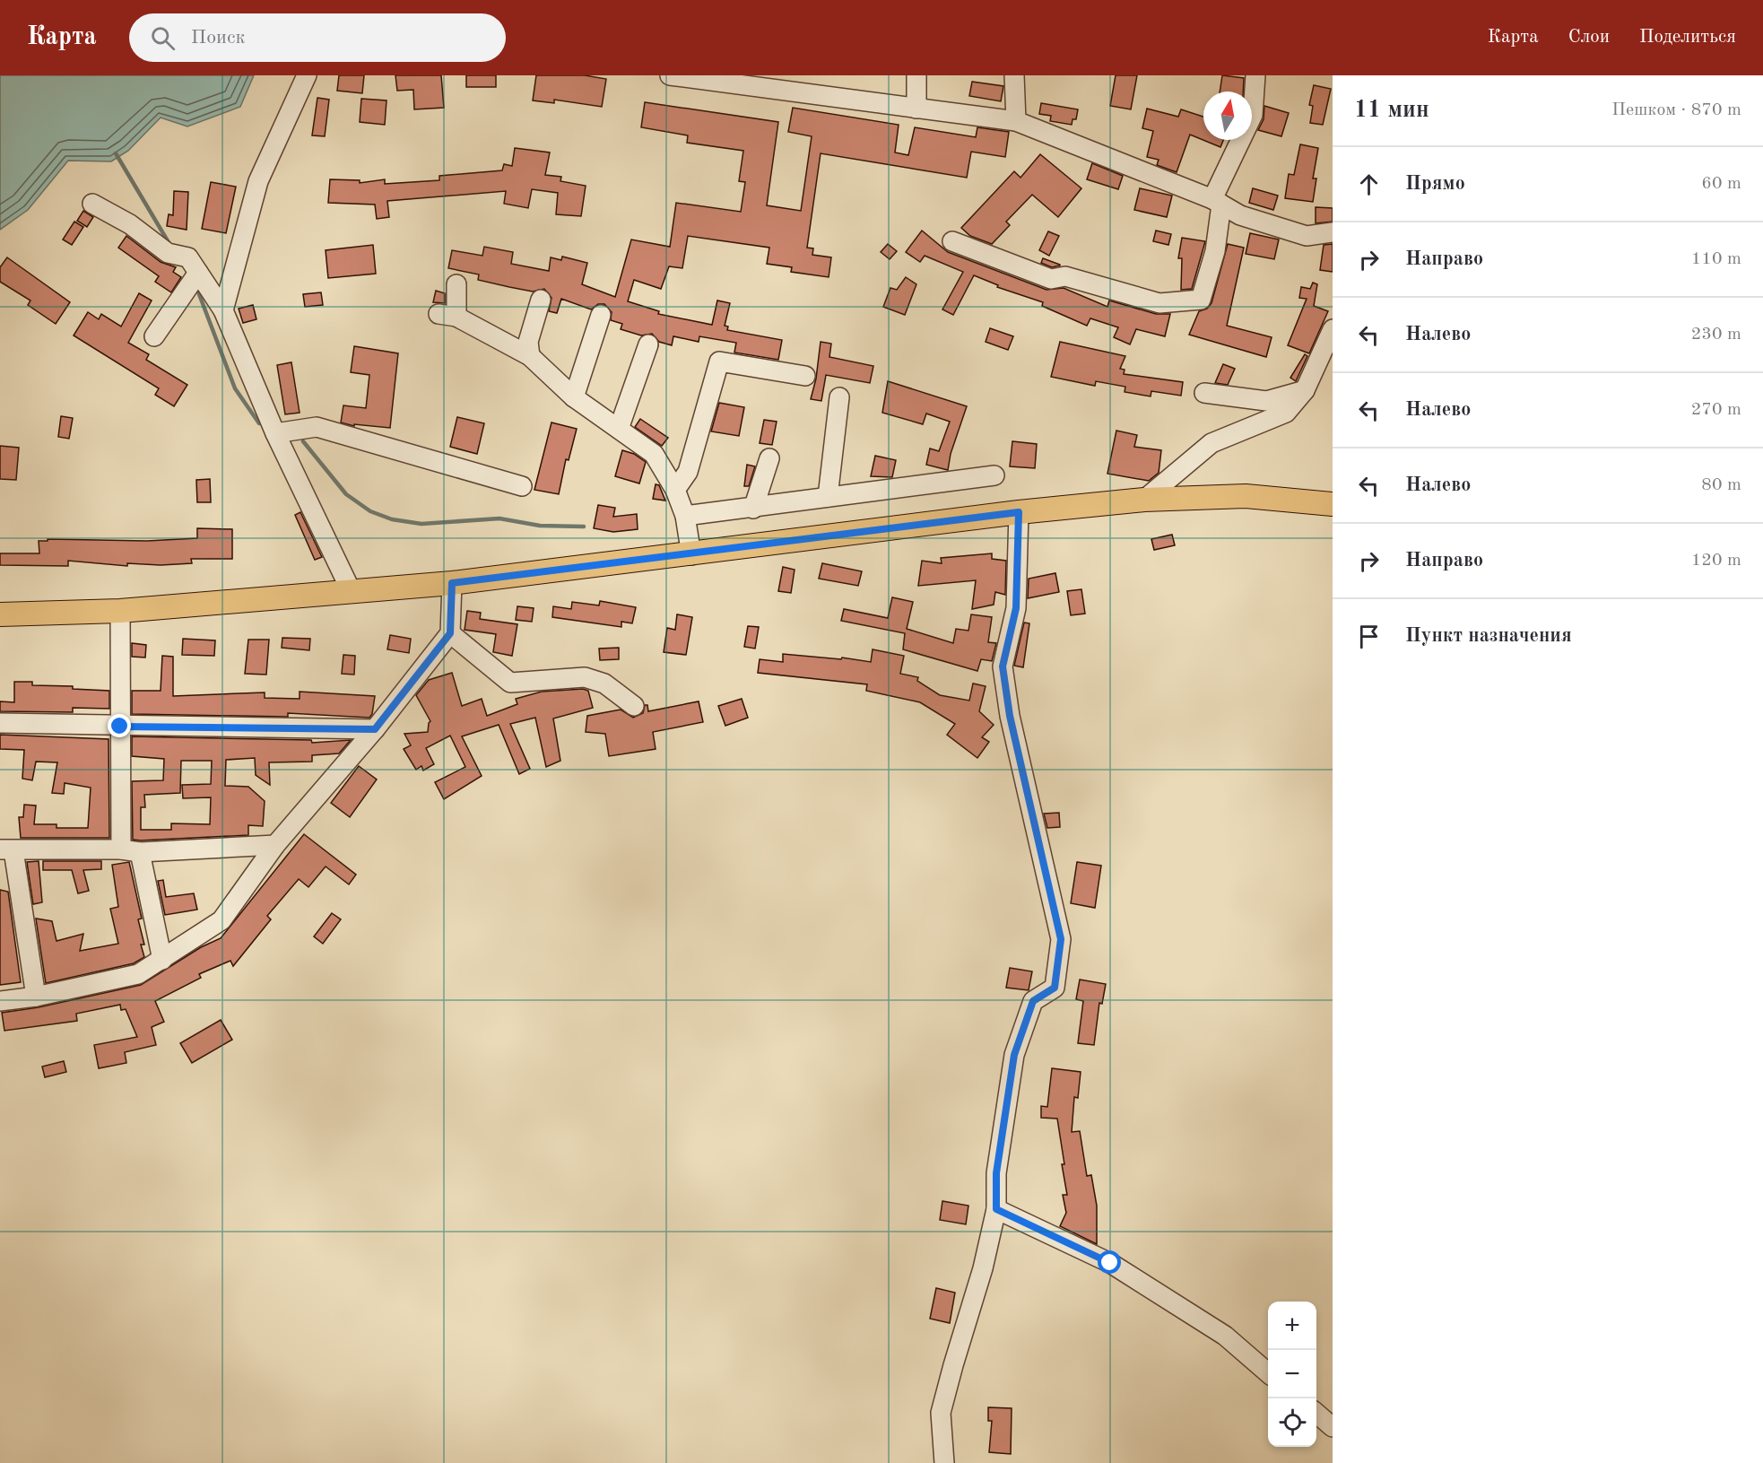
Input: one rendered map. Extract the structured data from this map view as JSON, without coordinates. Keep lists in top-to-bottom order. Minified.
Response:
{"north":"top","page":{"header":"Карта","search":"Поиск","nav":["Карта","Слои","Поделиться"],"heading":["11 мин","Пешком · 870 m"],"list":[["Прямо","60 m"],["Направо","110 m"],["Налево","230 m"],["Налево","270 m"],["Налево","80 m"],["Направо","120 m"],"Пункт назначения"],"map_buttons":["+","−"]}}
